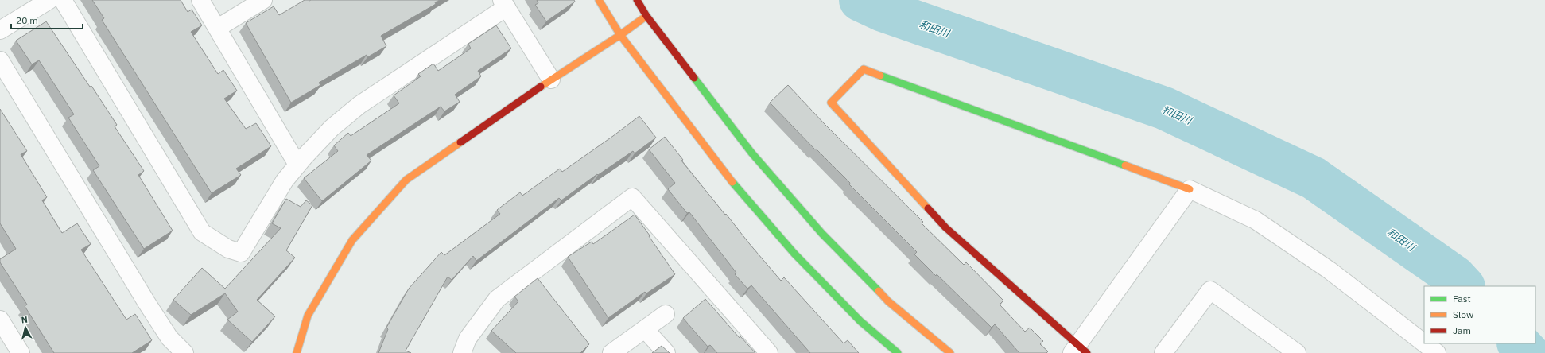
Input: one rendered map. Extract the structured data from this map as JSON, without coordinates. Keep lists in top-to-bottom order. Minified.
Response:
{"water":["和田川"],"legend":["Fast","Slow","Jam"],"scale_bar":"20 m","north":"top"}
